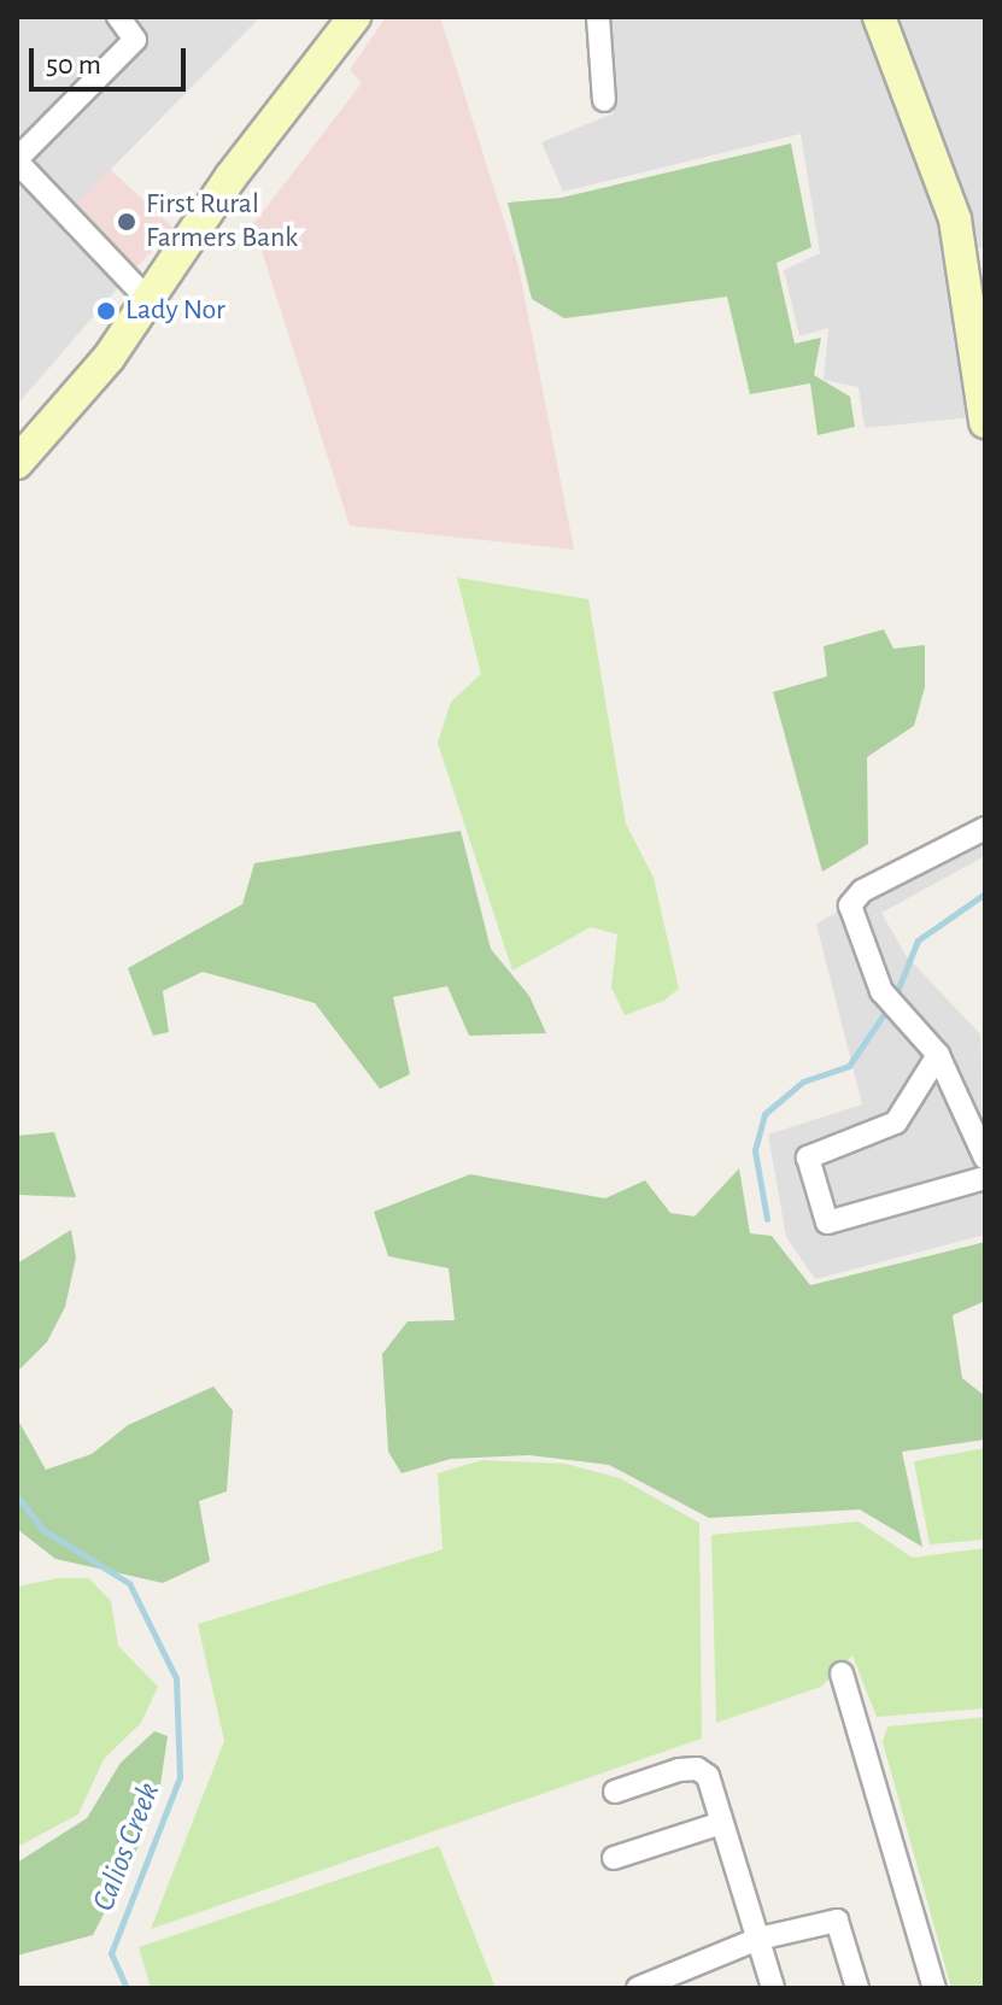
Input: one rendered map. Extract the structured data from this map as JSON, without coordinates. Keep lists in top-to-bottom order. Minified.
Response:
{"water":["Calios Creek"],"places":["First Rural Farmers Bank","Lady Nor"],"scale_bar":"50 m"}
